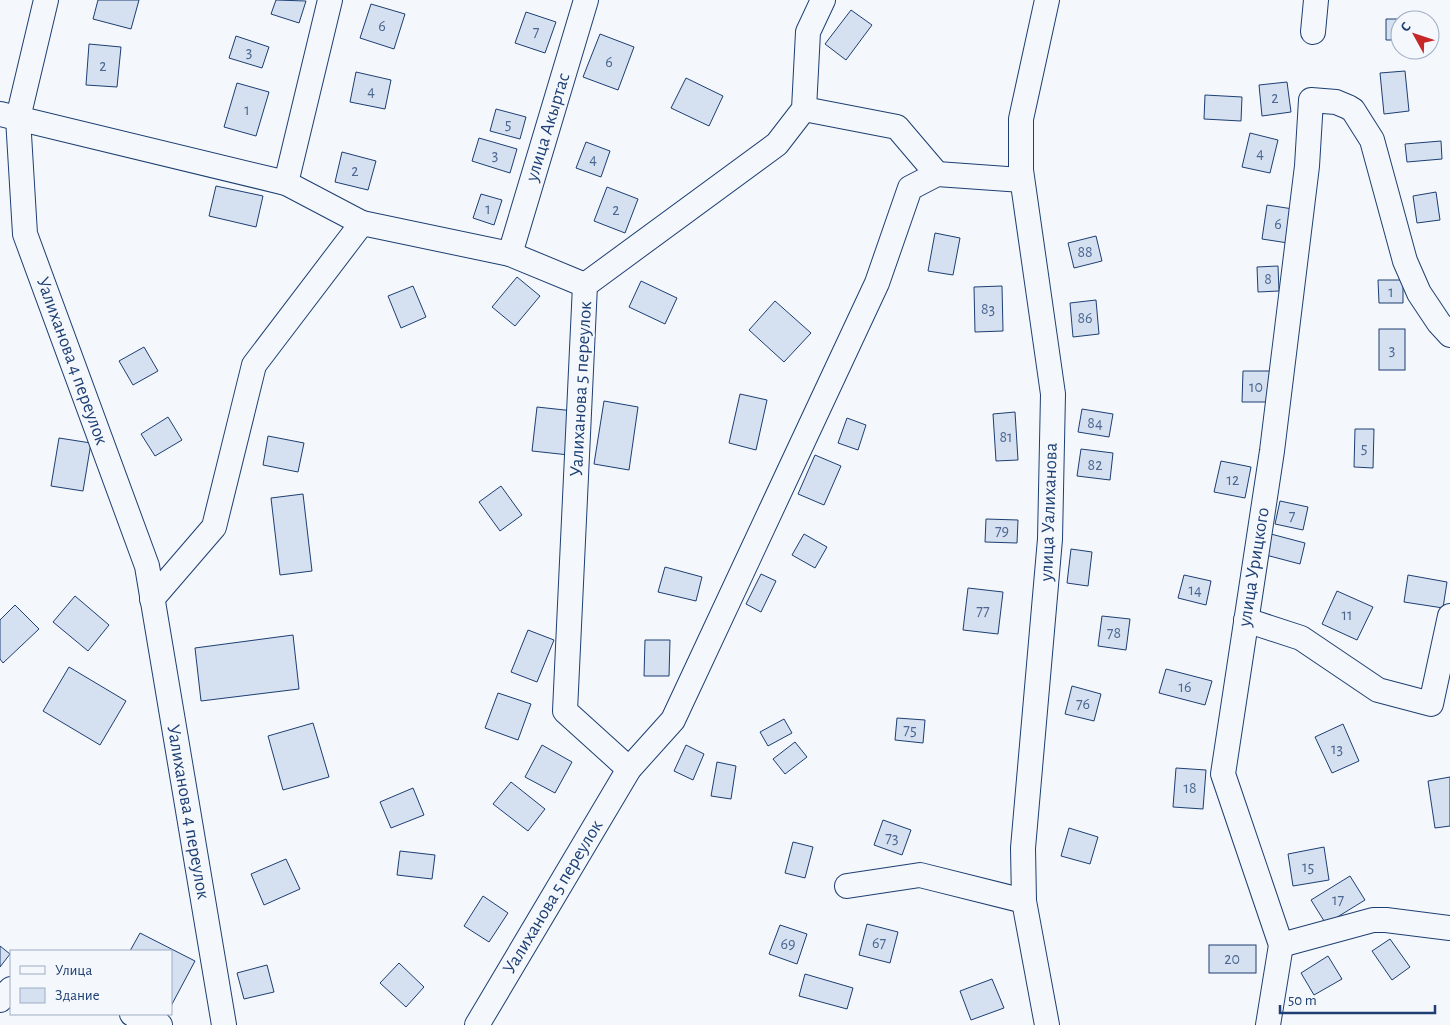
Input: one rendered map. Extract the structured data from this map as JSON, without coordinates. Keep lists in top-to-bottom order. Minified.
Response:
{"streets":{"street":["улица Акыртас","Уалиханова 4 переулок","Уалиханова 5 переулок","улица Уалиханова","улица Урицкого"]},"house_numbers":["6","7","3","6","2","4","2","1","5","4","3","4","2","1","2","6","88","8","1","83","86","3","10","84","81","5","82","12","7","79","14","77","11","78","16","76","75","13","18","73","15","17","67","69","20"],"legend":["Улица","Здание"],"scale_bar":"50 m","north":"top left"}
